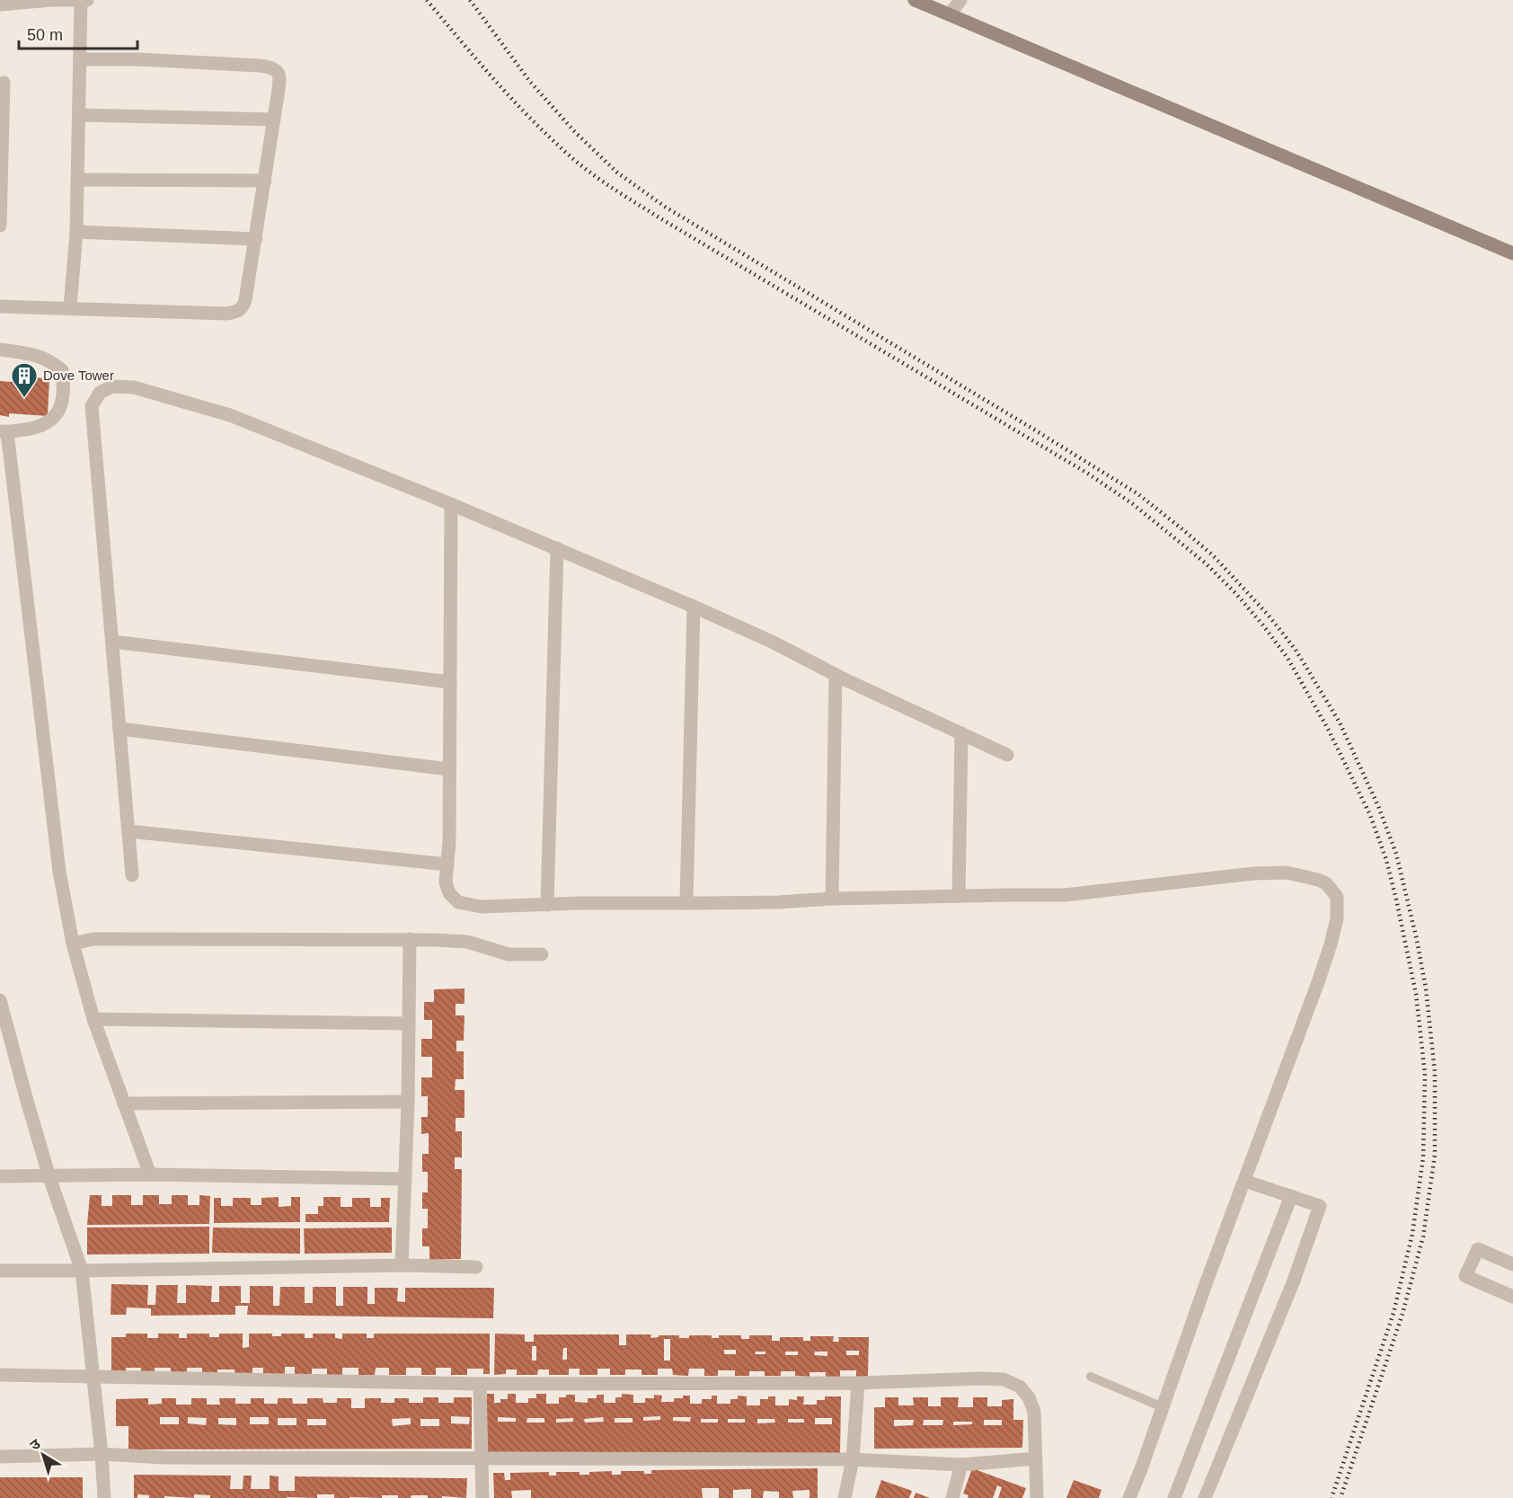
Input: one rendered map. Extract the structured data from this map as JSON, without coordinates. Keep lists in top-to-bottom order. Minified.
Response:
{"places":{"building":["Dove Tower"]},"scale_bar":"50 m","north":"top left"}
